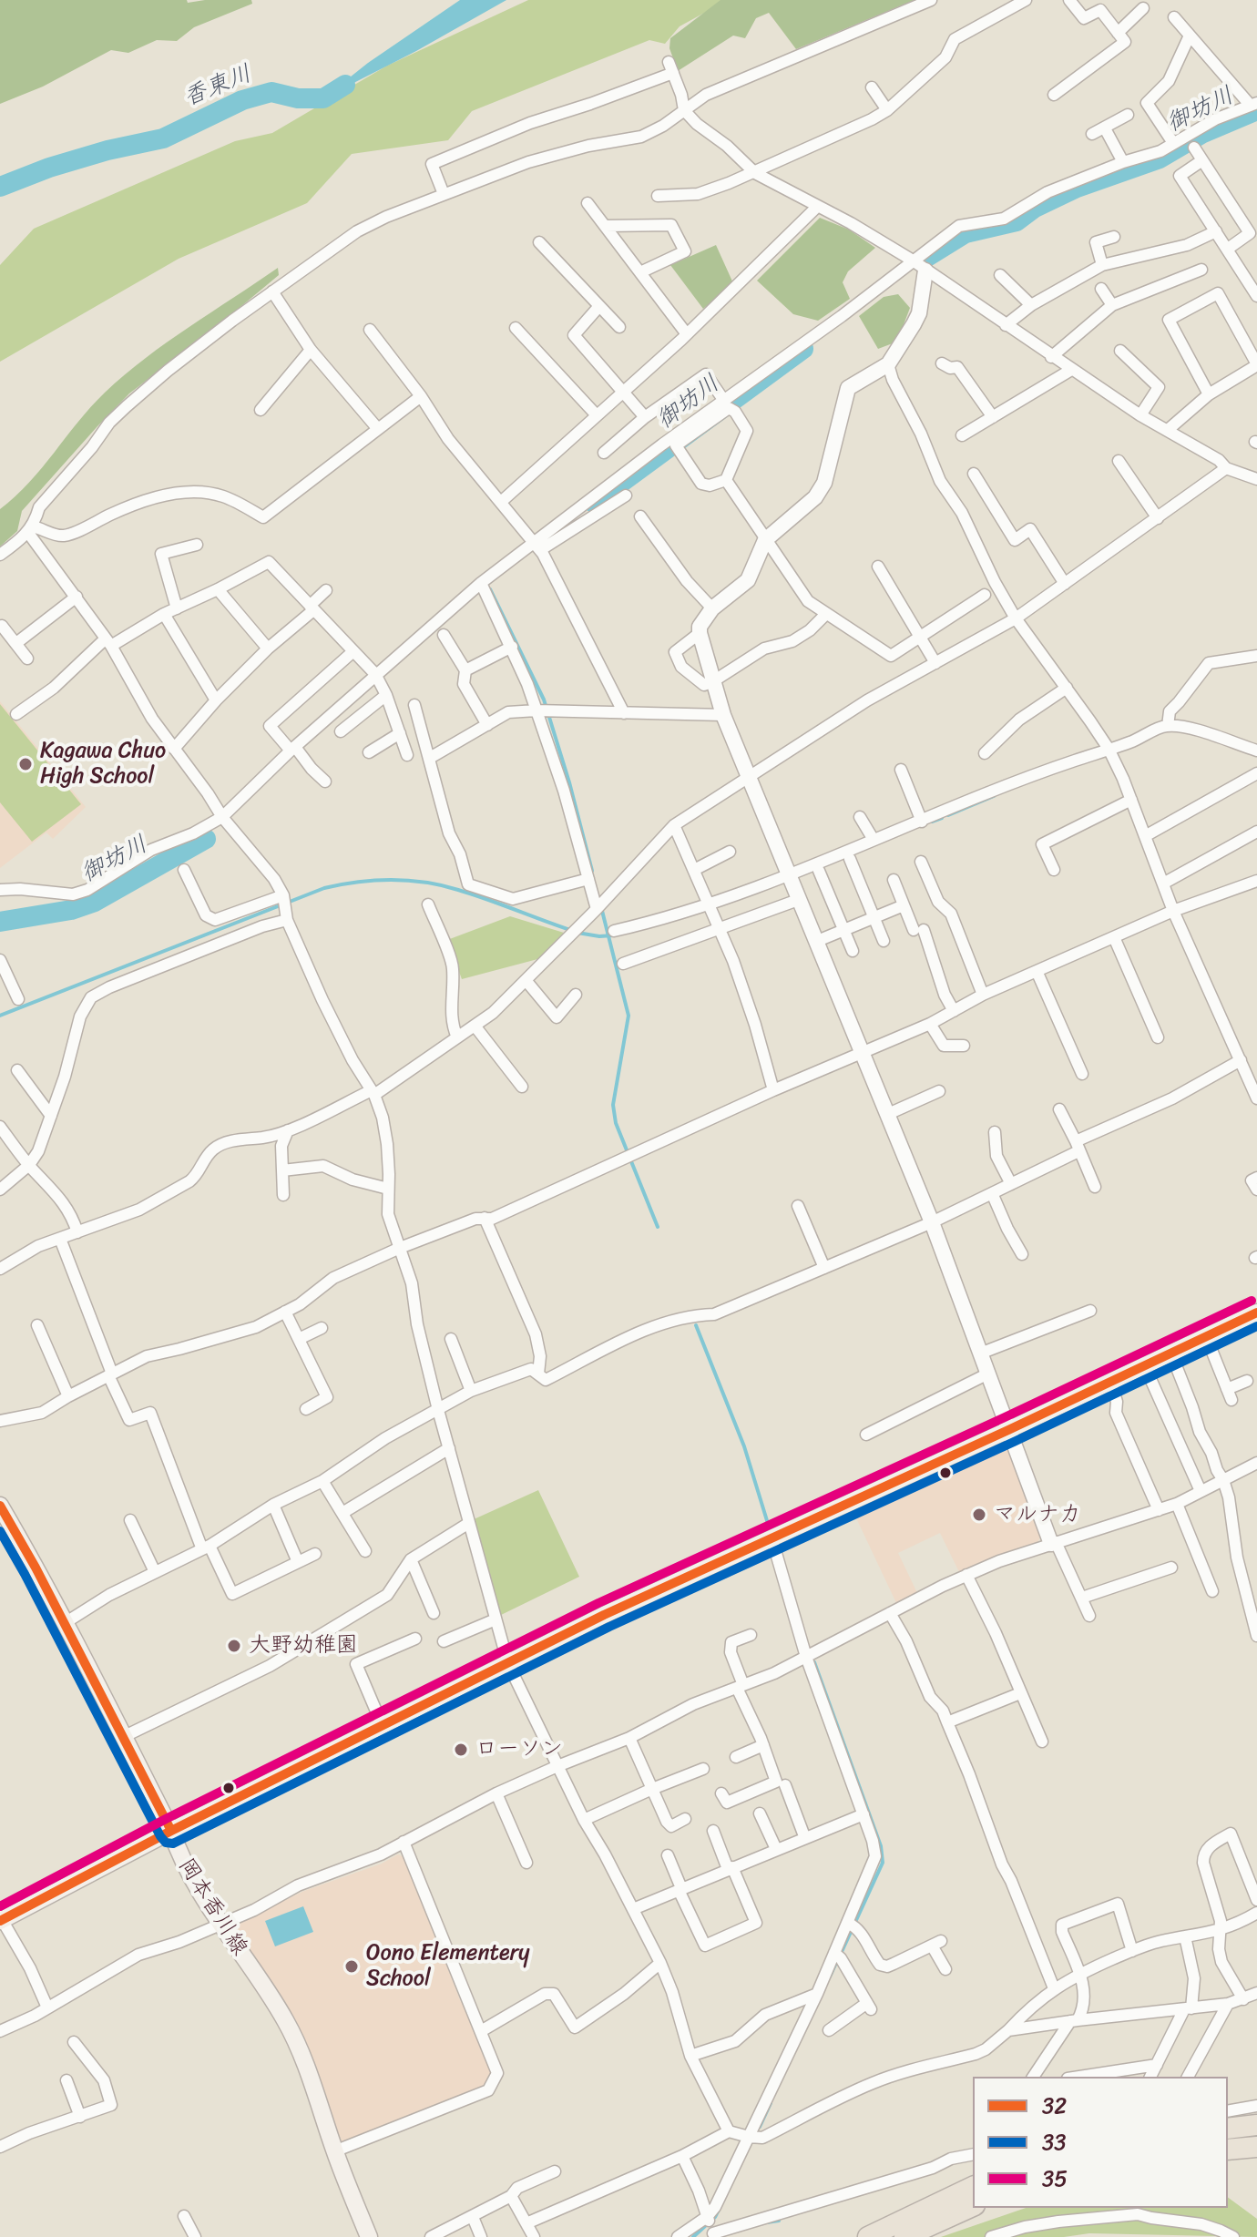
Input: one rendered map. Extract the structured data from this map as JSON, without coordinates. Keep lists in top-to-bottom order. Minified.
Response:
{"streets":{"main road":["岡本香川線"]},"water":["香東川","御坊川"],"places":["Kagawa Chuo High School","マルナカ","大野幼稚園","ローソン","Oono Elementery School"],"lines":["transit line 35","transit line 32","transit line 33"],"legend":["32","33","35"]}
